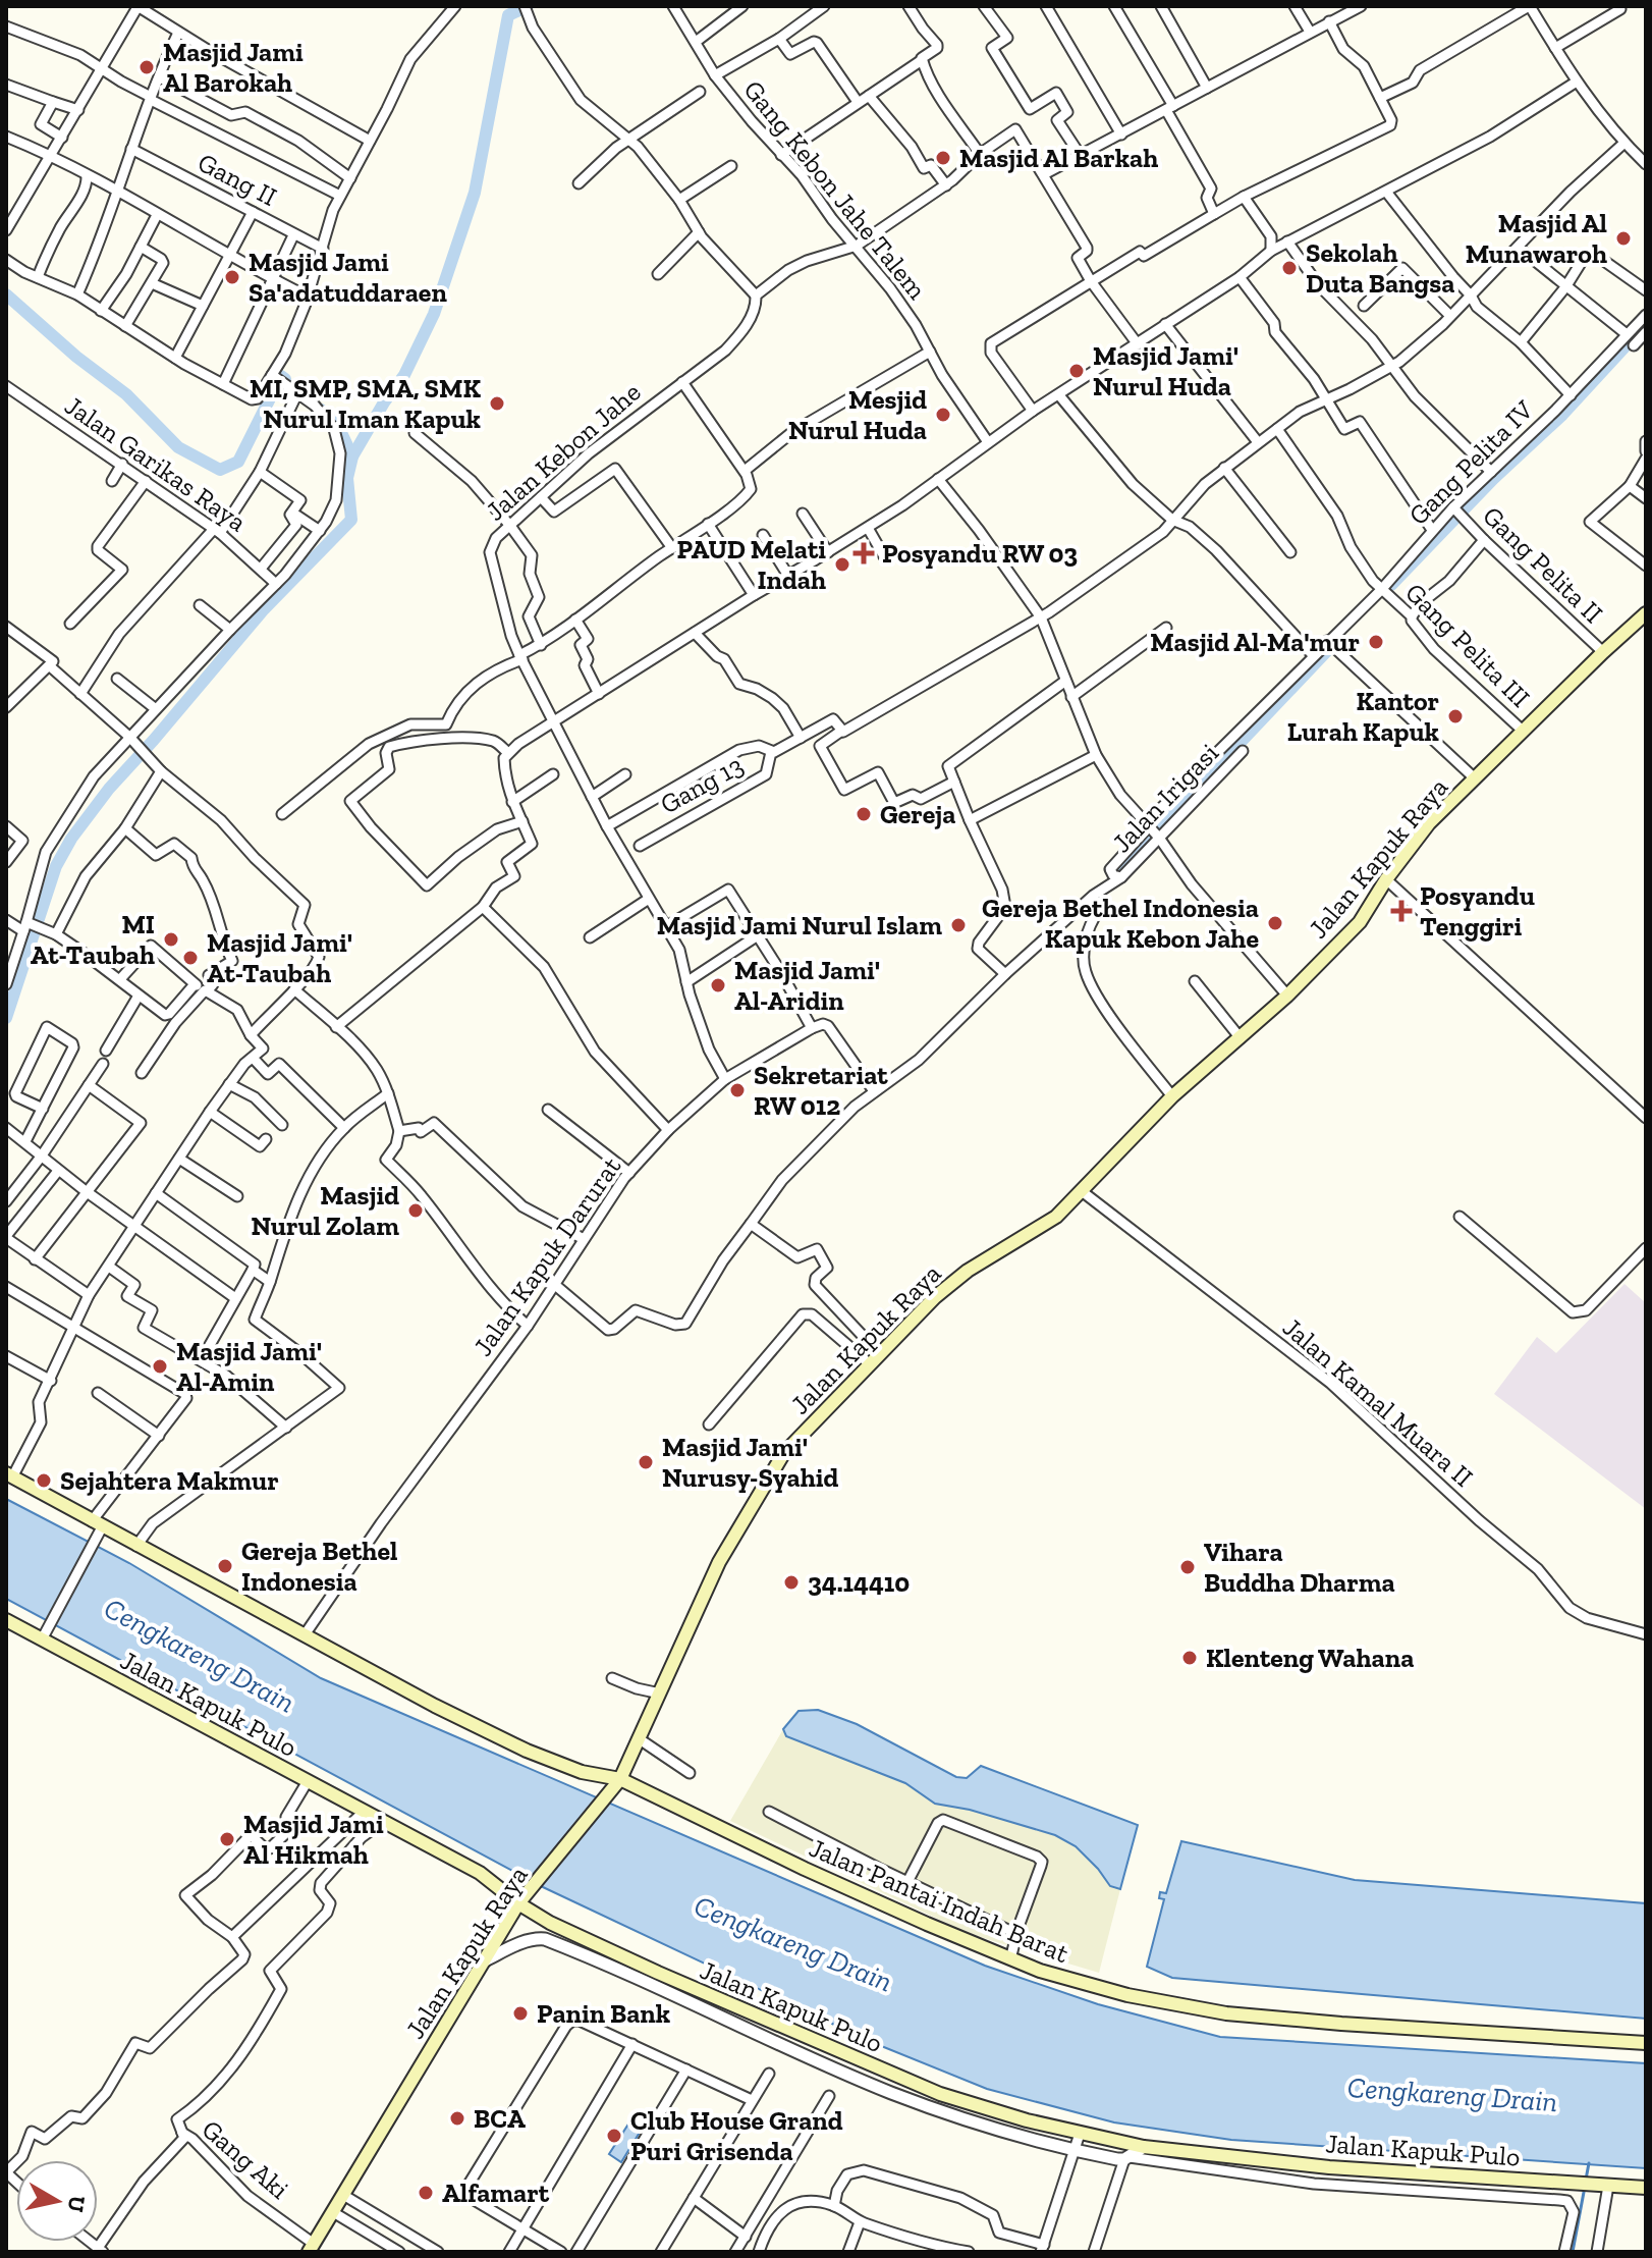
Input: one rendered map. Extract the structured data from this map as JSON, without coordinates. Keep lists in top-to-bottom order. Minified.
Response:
{"streets":{"main road":["Jalan Kapuk Raya","Jalan Kapuk Pulo","Jalan Pantai Indah Barat"],"street":["Gang II","Gang Kebon Jahe Talem","Jalan Kebon Jahe","Gang Pelita IV","Jalan Garikas Raya","Gang Pelita II","Gang Pelita III","Gang 13","Jalan Irigasi","Jalan Kapuk Darurat","Jalan Kamal Muara II","Gang Aki"]},"crossings":[["Jalan Kebon Jahe","Jalan Kapuk Darurat"],["Gang Pelita IV","Gang Pelita II"],["Gang Pelita IV","Gang Pelita III"],["Gang Pelita IV","Jalan Irigasi"],["Gang Pelita II","Jalan Kapuk Raya"],["Gang Pelita III","Jalan Kapuk Raya"],["Jalan Irigasi","Jalan Kapuk Darurat"],["Jalan Kapuk Raya","Jalan Kamal Muara II"],["Jalan Kapuk Raya","Jalan Kapuk Pulo"],["Jalan Kapuk Raya","Jalan Pantai Indah Barat"],["Jalan Kapuk Raya","Gang Aki"],["Jalan Kapuk Darurat","Jalan Pantai Indah Barat"]],"water":["Cengkareng Drain"],"places":{"other":["Masjid Jami Al Barokah","Masjid Al Barkah","Masjid Al Munawaroh","Sekolah Duta Bangsa","Masjid Jami Sa'adatuddaraen","Masjid Jami' Nurul Huda","MI, SMP, SMA, SMK Nurul Iman Kapuk","Mesjid Nurul Huda","PAUD Melati Indah","Masjid Al-Ma'mur","Kantor Lurah Kapuk","Gereja","Gereja Bethel Indonesia Kapuk Kebon Jahe","Masjid Jami Nurul Islam","MI At-Taubah","Masjid Jami' At-Taubah","Masjid Jami' Al-Aridin","Sekretariat RW 012","Masjid Nurul Zolam","Masjid Jami' Al-Amin","Masjid Jami' Nurusy-Syahid","Sejahtera Makmur","Gereja Bethel Indonesia","Vihara Buddha Dharma","34.14410","Klenteng Wahana","Masjid Jami Al Hikmah","Panin Bank","BCA","Club House Grand Puri Grisenda","Alfamart"],"health":["Posyandu RW 03","Posyandu Tenggiri"]},"north":"right"}
